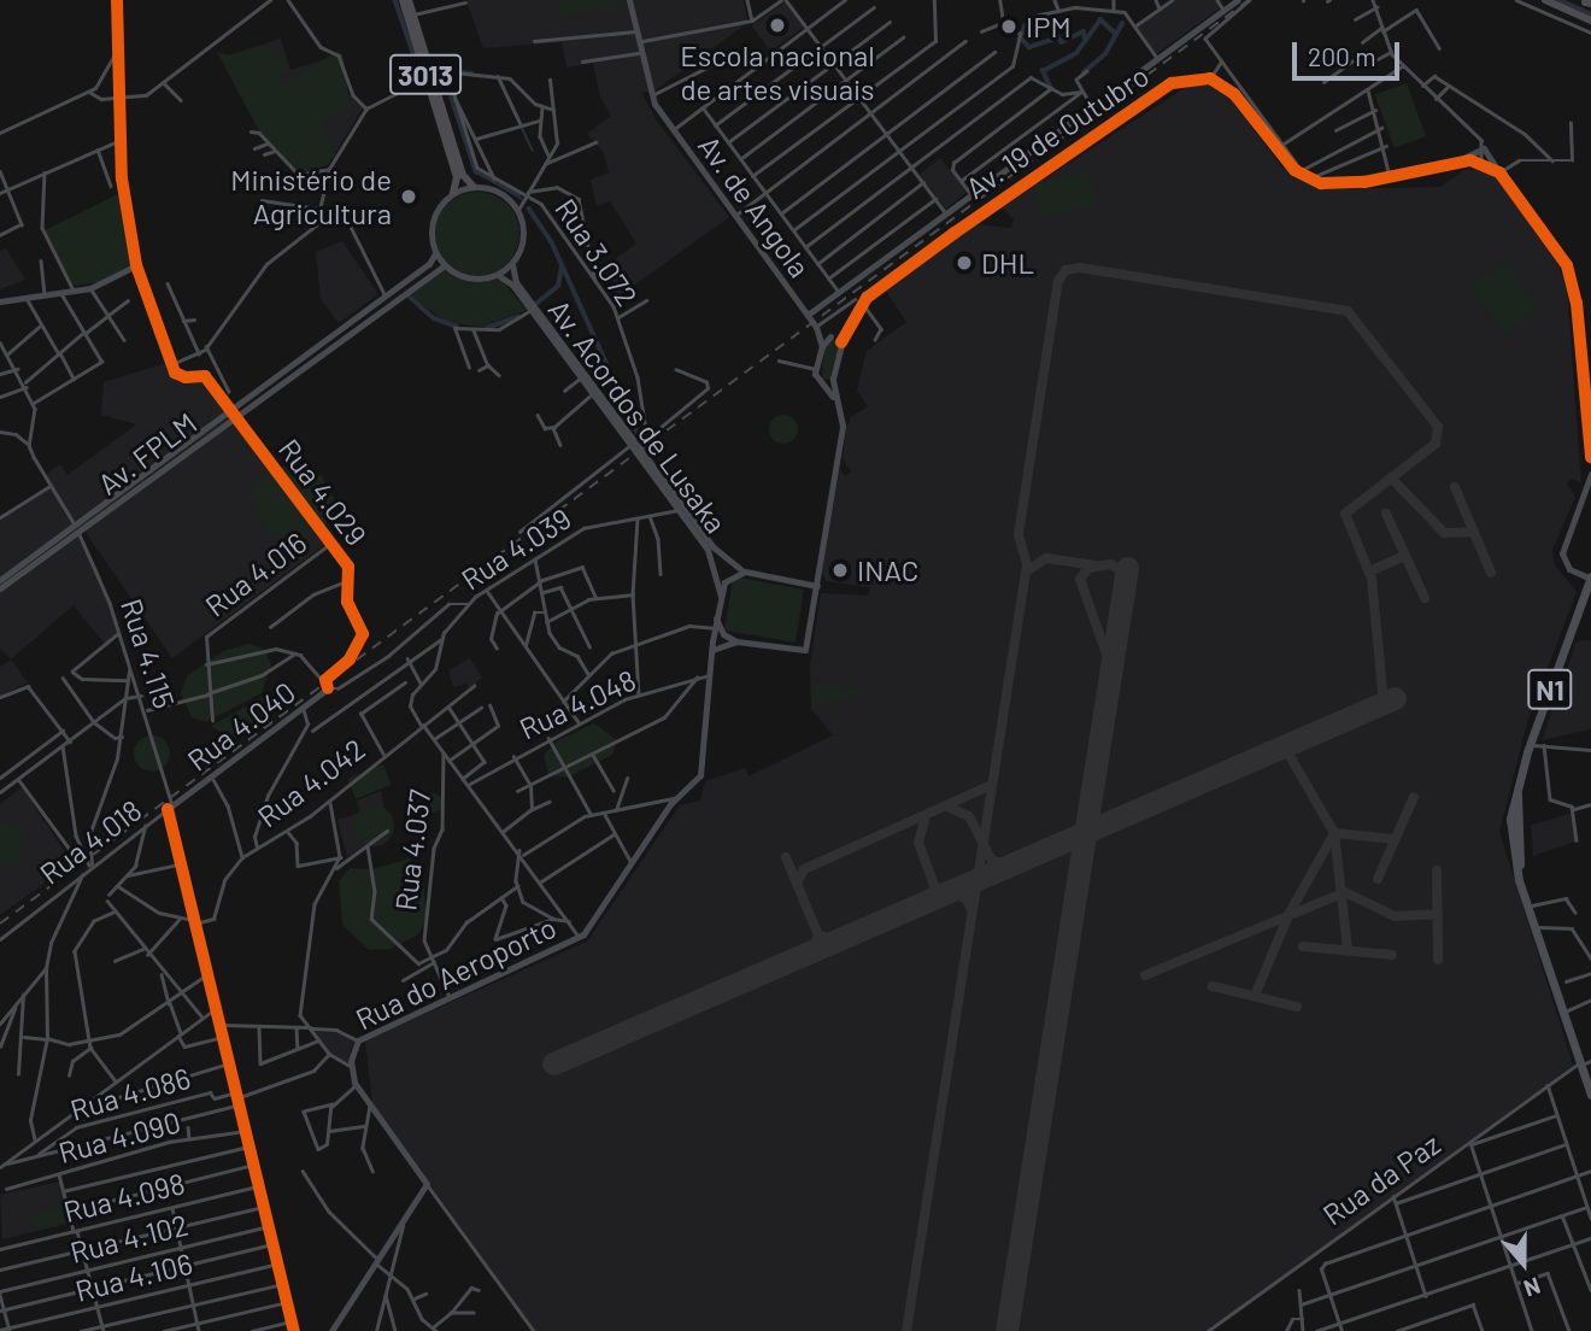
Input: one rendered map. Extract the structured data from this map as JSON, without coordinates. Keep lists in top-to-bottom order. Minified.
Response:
{"streets":{"highway":["N1"],"main road":["3013","Av. 19 de Outubro","Av. de Angola","Av. Acordos de Lusaka","Av. FPLM","Rua 4.029","Rua 4.040","Rua do Aeroporto"],"street":["Rua 3.072","Rua 4.039","Rua 4.016","Rua 4.115","Rua 4.048","Rua 4.042","Rua 4.018","Rua 4.037","Rua 4.086","Rua 4.090","Rua da Paz","Rua 4.098","Rua 4.102","Rua 4.106"]},"crossings":[["Av. Acordos de Lusaka","Av. FPLM"],["Av. Acordos de Lusaka","Rua 4.039"],["Av. Acordos de Lusaka","Rua do Aeroporto"],["Av. FPLM","Rua 4.029"],["Av. FPLM","Rua 4.115"],["Rua 4.029","Rua 4.016"],["Rua 4.029","Rua 4.040"],["Rua 4.039","Rua 4.040"],["Rua 4.039","Rua 4.042"],["Rua 4.115","Rua 4.040"],["Rua 4.115","Rua 4.018"],["N1","Rua da Paz"],["Rua 4.048","Rua do Aeroporto"],["Rua 4.040","Rua 4.018"],["Rua 4.037","Rua do Aeroporto"]],"places":["Escola nacional de artes visuais","IPM","Ministério de Agricultura","DHL","INAC"],"scale_bar":"200 m","north":"bottom"}
